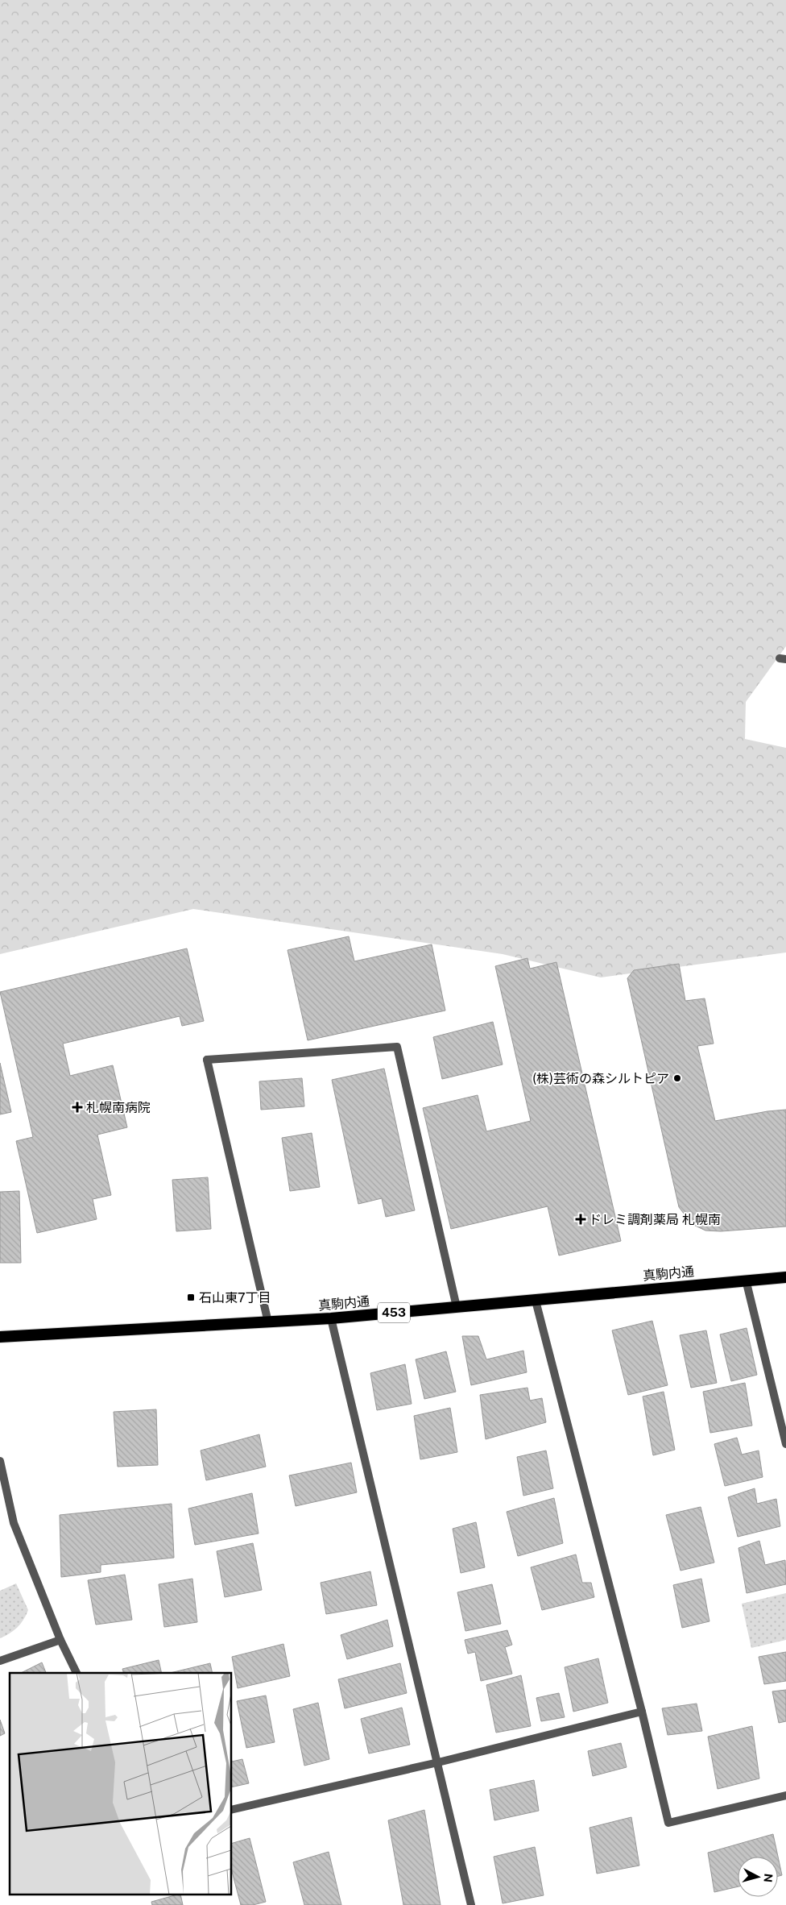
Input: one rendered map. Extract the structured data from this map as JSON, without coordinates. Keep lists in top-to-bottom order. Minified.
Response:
{"streets":{"highway":["真駒内通","453"]},"places":{"other":["(株)芸術の森シルトピア"],"health":["札幌南病院","ドレミ調剤薬局 札幌南"],"transit":["石山東7丁目"]},"north":"right"}
